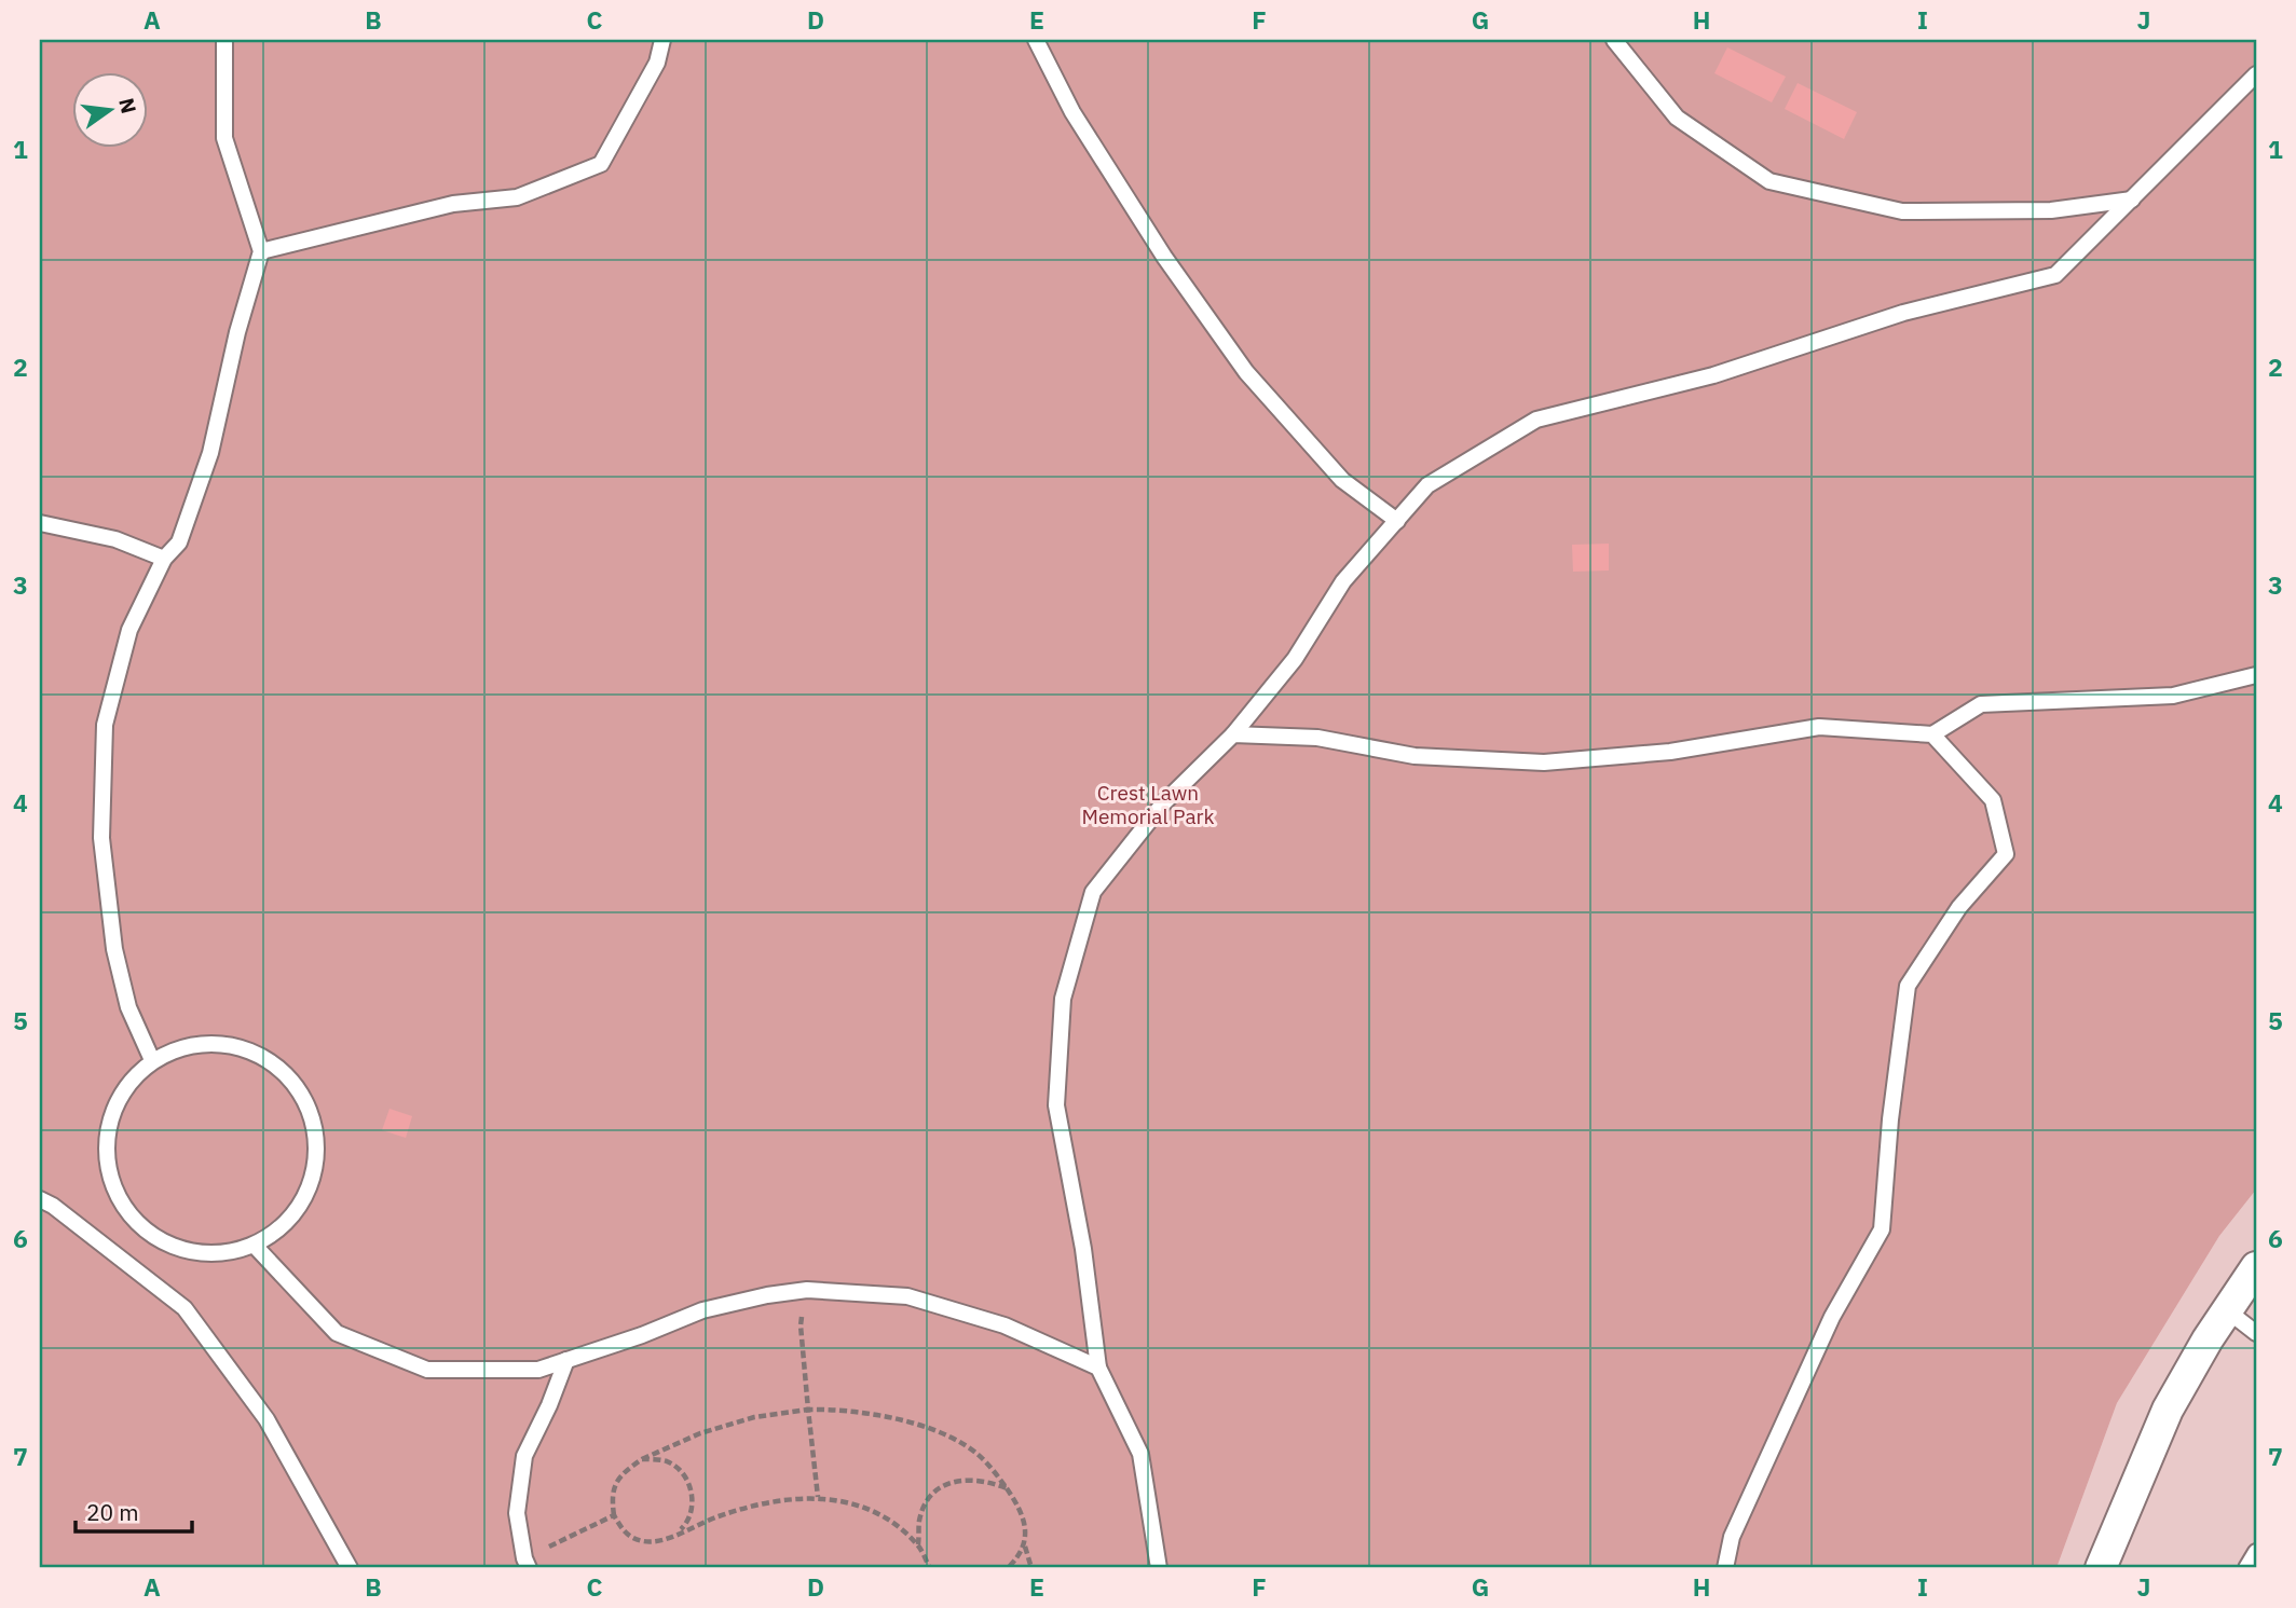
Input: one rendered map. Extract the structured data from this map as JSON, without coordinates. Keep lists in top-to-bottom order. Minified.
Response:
{"parks":["Crest Lawn Memorial Park"],"scale_bar":"20 m","north":"right","grid":{"columns":["A","B","C","D","E","F","G","H","I","J"],"rows":["1","2","3","4","5","6","7"]}}
